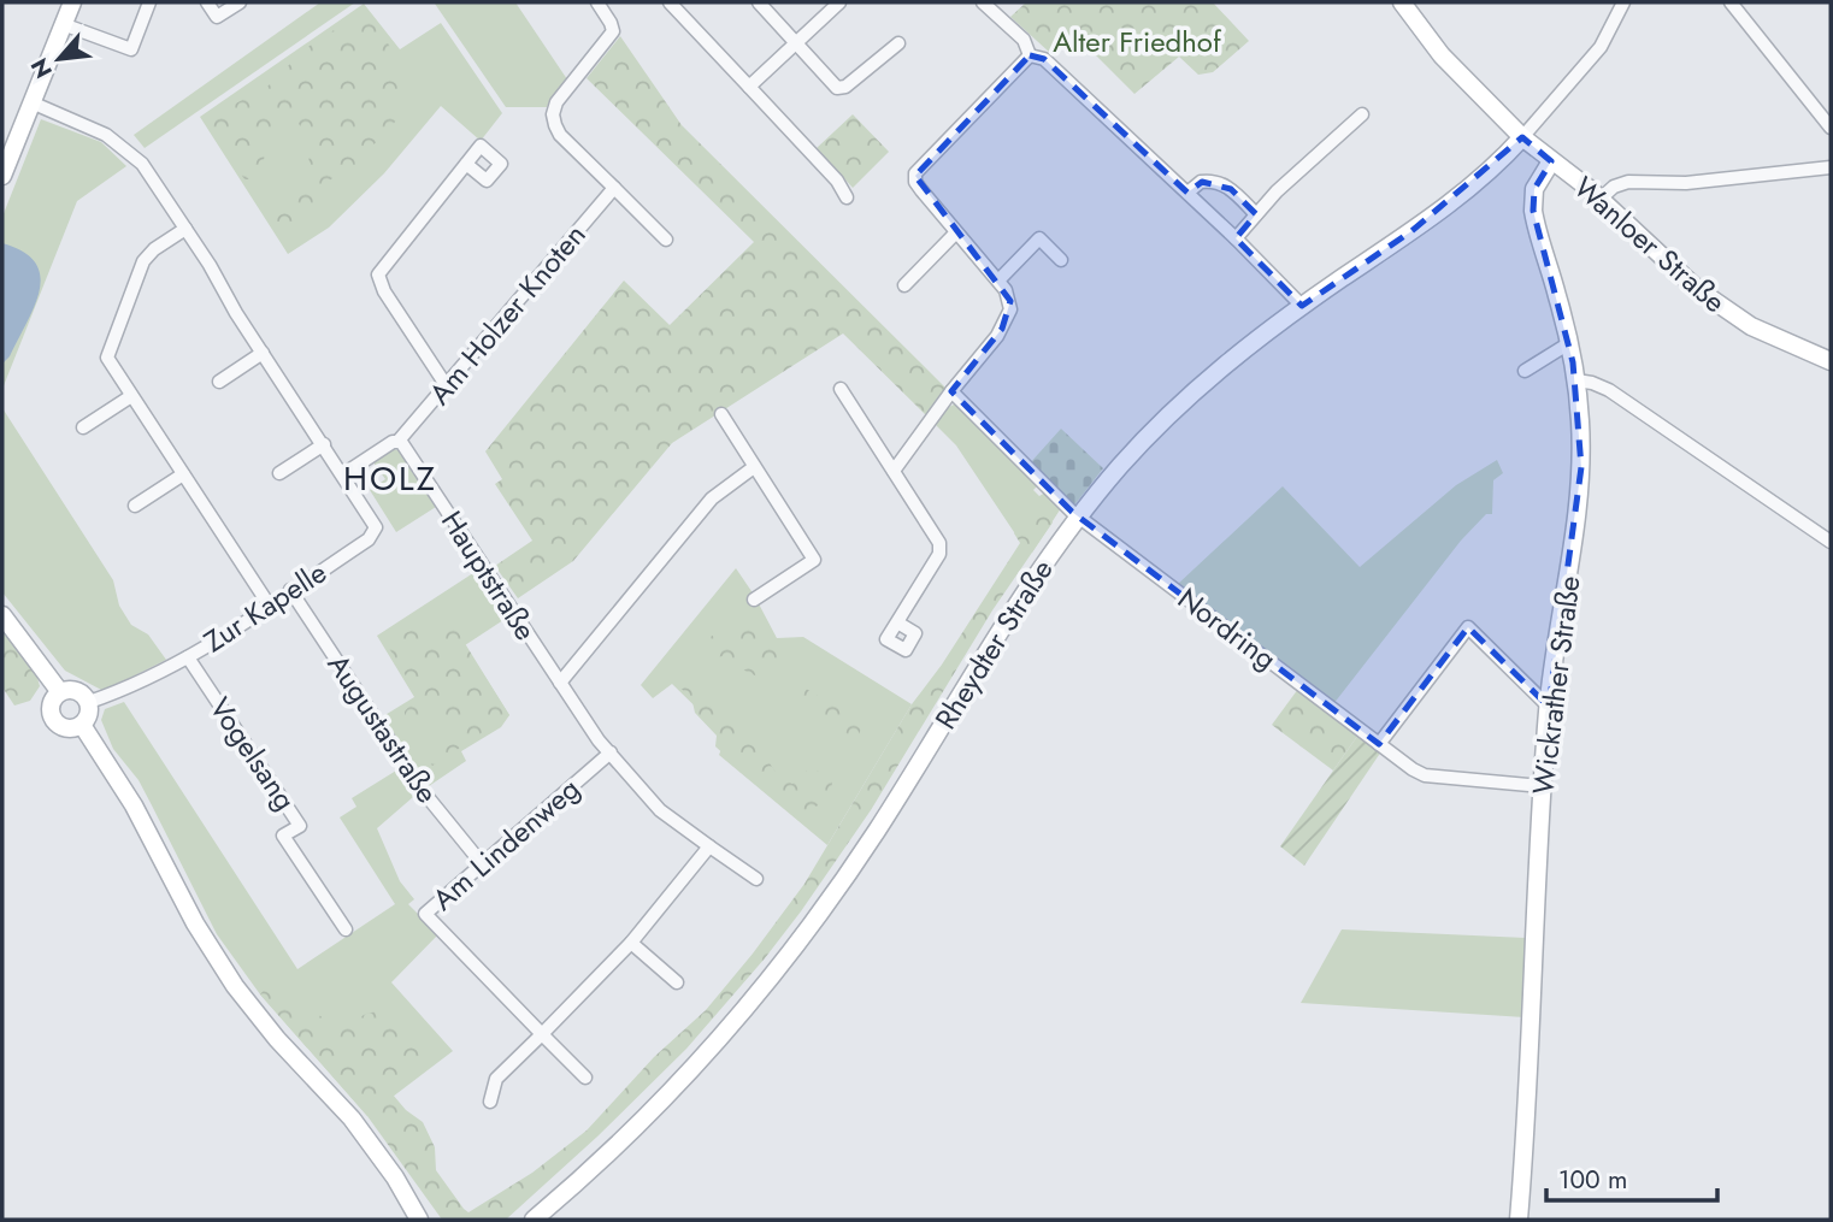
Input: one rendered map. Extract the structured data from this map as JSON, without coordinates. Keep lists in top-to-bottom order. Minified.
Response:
{"streets":{"street":["Wanloer Straße","Am Holzer Knoten","Hauptstraße","Zur Kapelle","Nordring","Rheydter Straße","Wickrather Straße","Augustastraße","Vogelsang","Am Lindenweg"]},"crossings":[["Wanloer Straße","Rheydter Straße"],["Wanloer Straße","Wickrather Straße"],["Am Holzer Knoten","Hauptstraße"],["Hauptstraße","Am Lindenweg"],["Zur Kapelle","Augustastraße"],["Zur Kapelle","Vogelsang"],["Nordring","Rheydter Straße"],["Nordring","Wickrather Straße"],["Augustastraße","Am Lindenweg"]],"districts":["HOLZ"],"parks":["Alter Friedhof"],"scale_bar":"100 m","north":"bottom left"}
